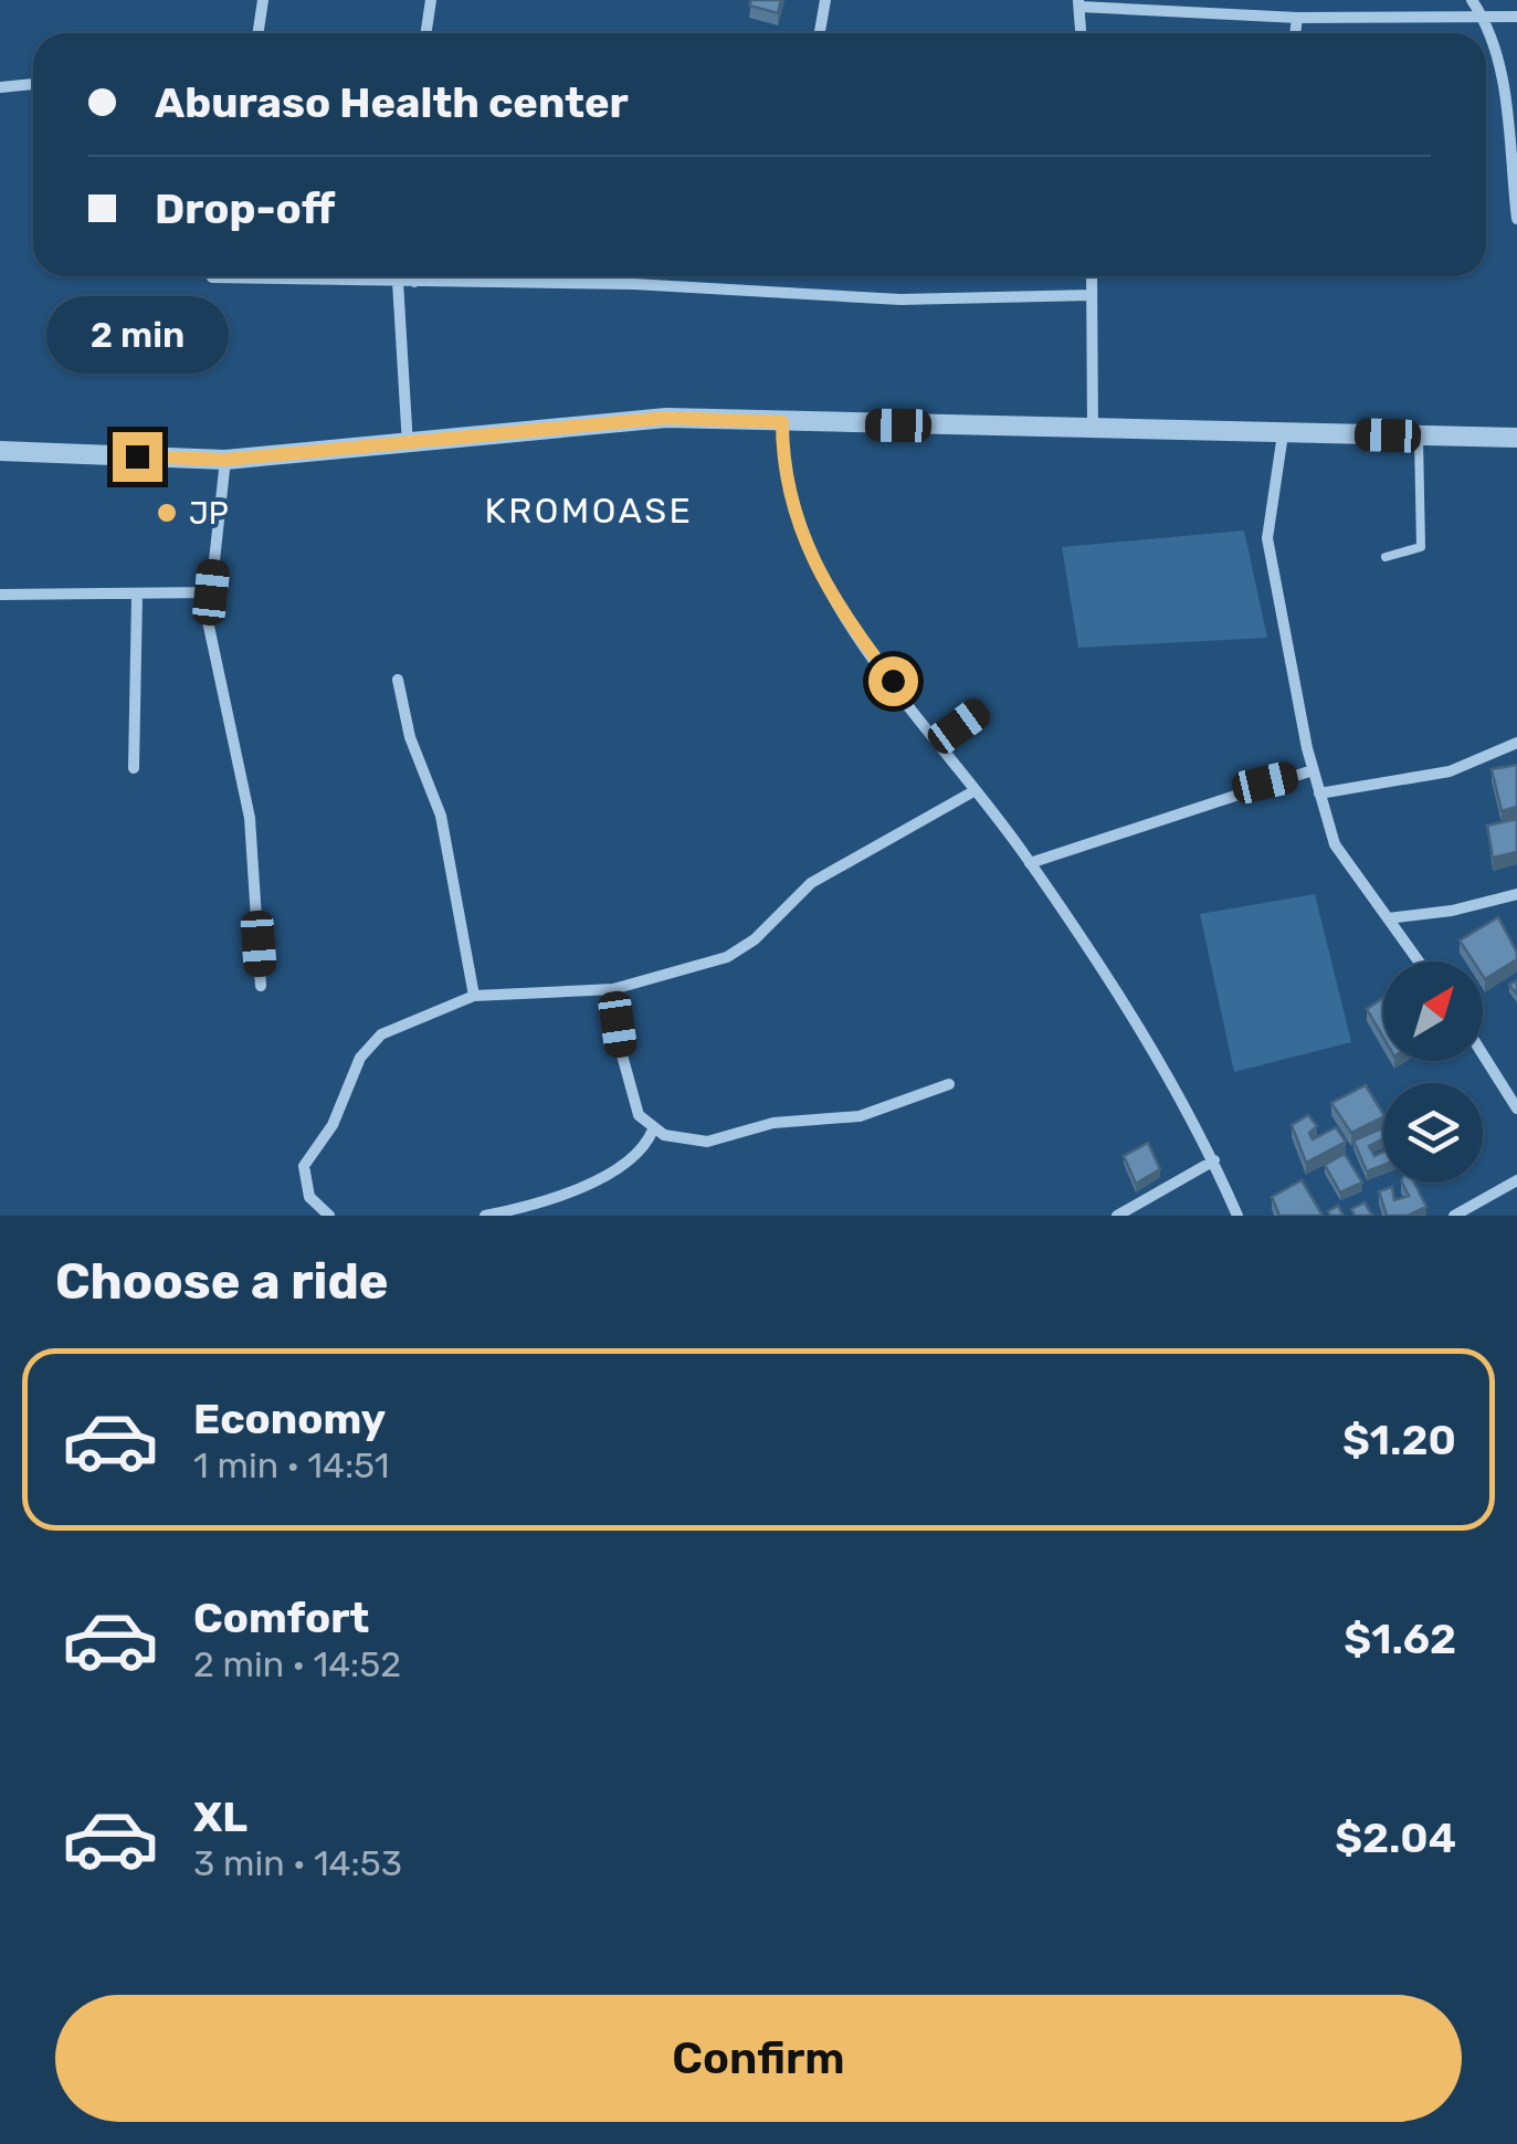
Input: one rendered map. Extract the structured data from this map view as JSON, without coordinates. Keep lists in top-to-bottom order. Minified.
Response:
{"districts":["KROMOASE"],"places":["JP"],"north":"top right","page":{"banner":["Aburaso Health center","Drop-off"],"bubble":"2 min","heading":"Choose a ride","list":[{"name":"Economy","note":"1 min · 14:51","value":"$1.20"},{"name":"Comfort","note":"2 min · 14:52","value":"$1.62"},{"name":"XL","note":"3 min · 14:53","value":"$2.04"}],"buttons":"Confirm"}}
